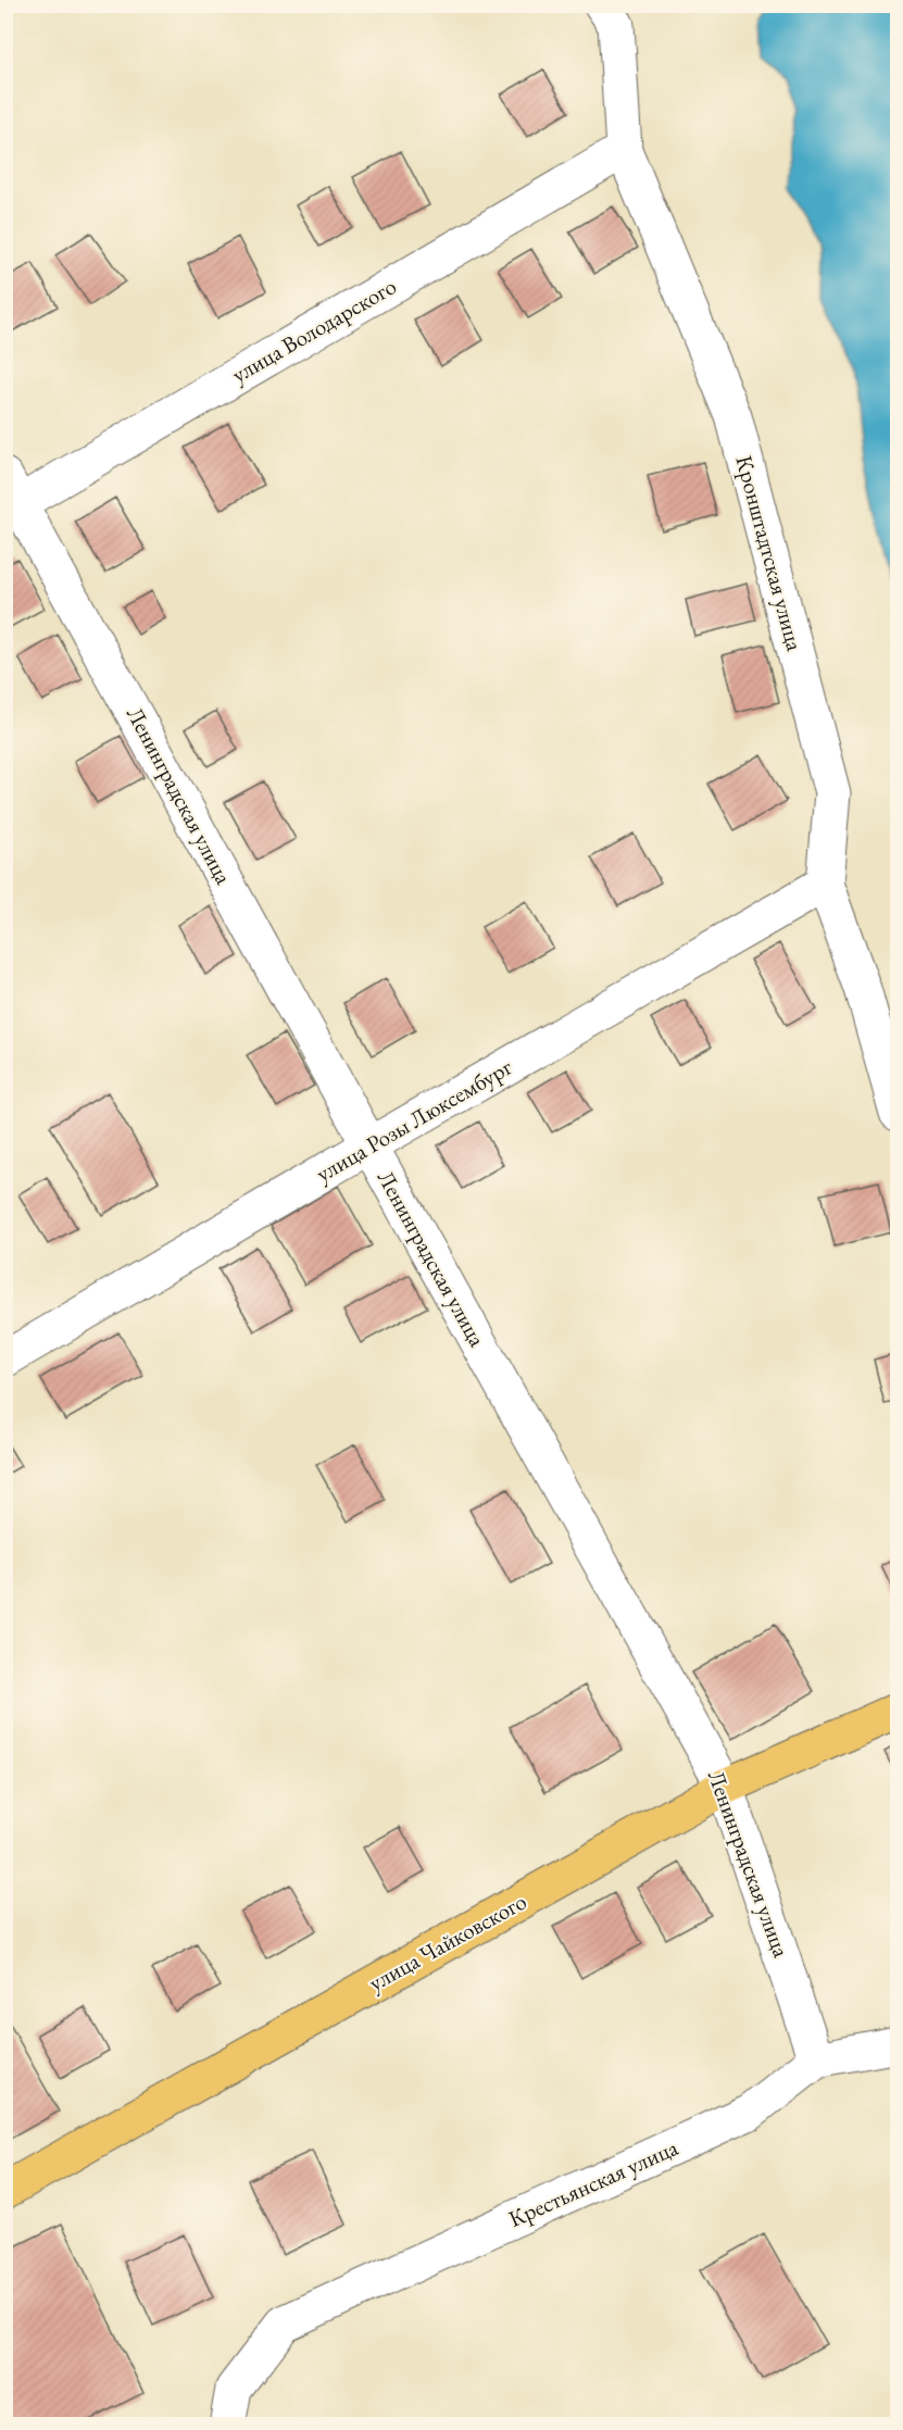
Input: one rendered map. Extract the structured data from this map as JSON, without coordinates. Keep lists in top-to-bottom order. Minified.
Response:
{"streets":{"main road":["улица Чайковского"],"street":["улица Володарского","Кронштадтская улица","Ленинградская улица","улица Розы Люксембург","Крестьянская улица"]},"crossings":[["улица Володарского","Кронштадтская улица"],["улица Володарского","Ленинградская улица"],["Кронштадтская улица","улица Розы Люксембург"],["Ленинградская улица","улица Розы Люксембург"],["Ленинградская улица","улица Чайковского"],["Ленинградская улица","Крестьянская улица"]]}
